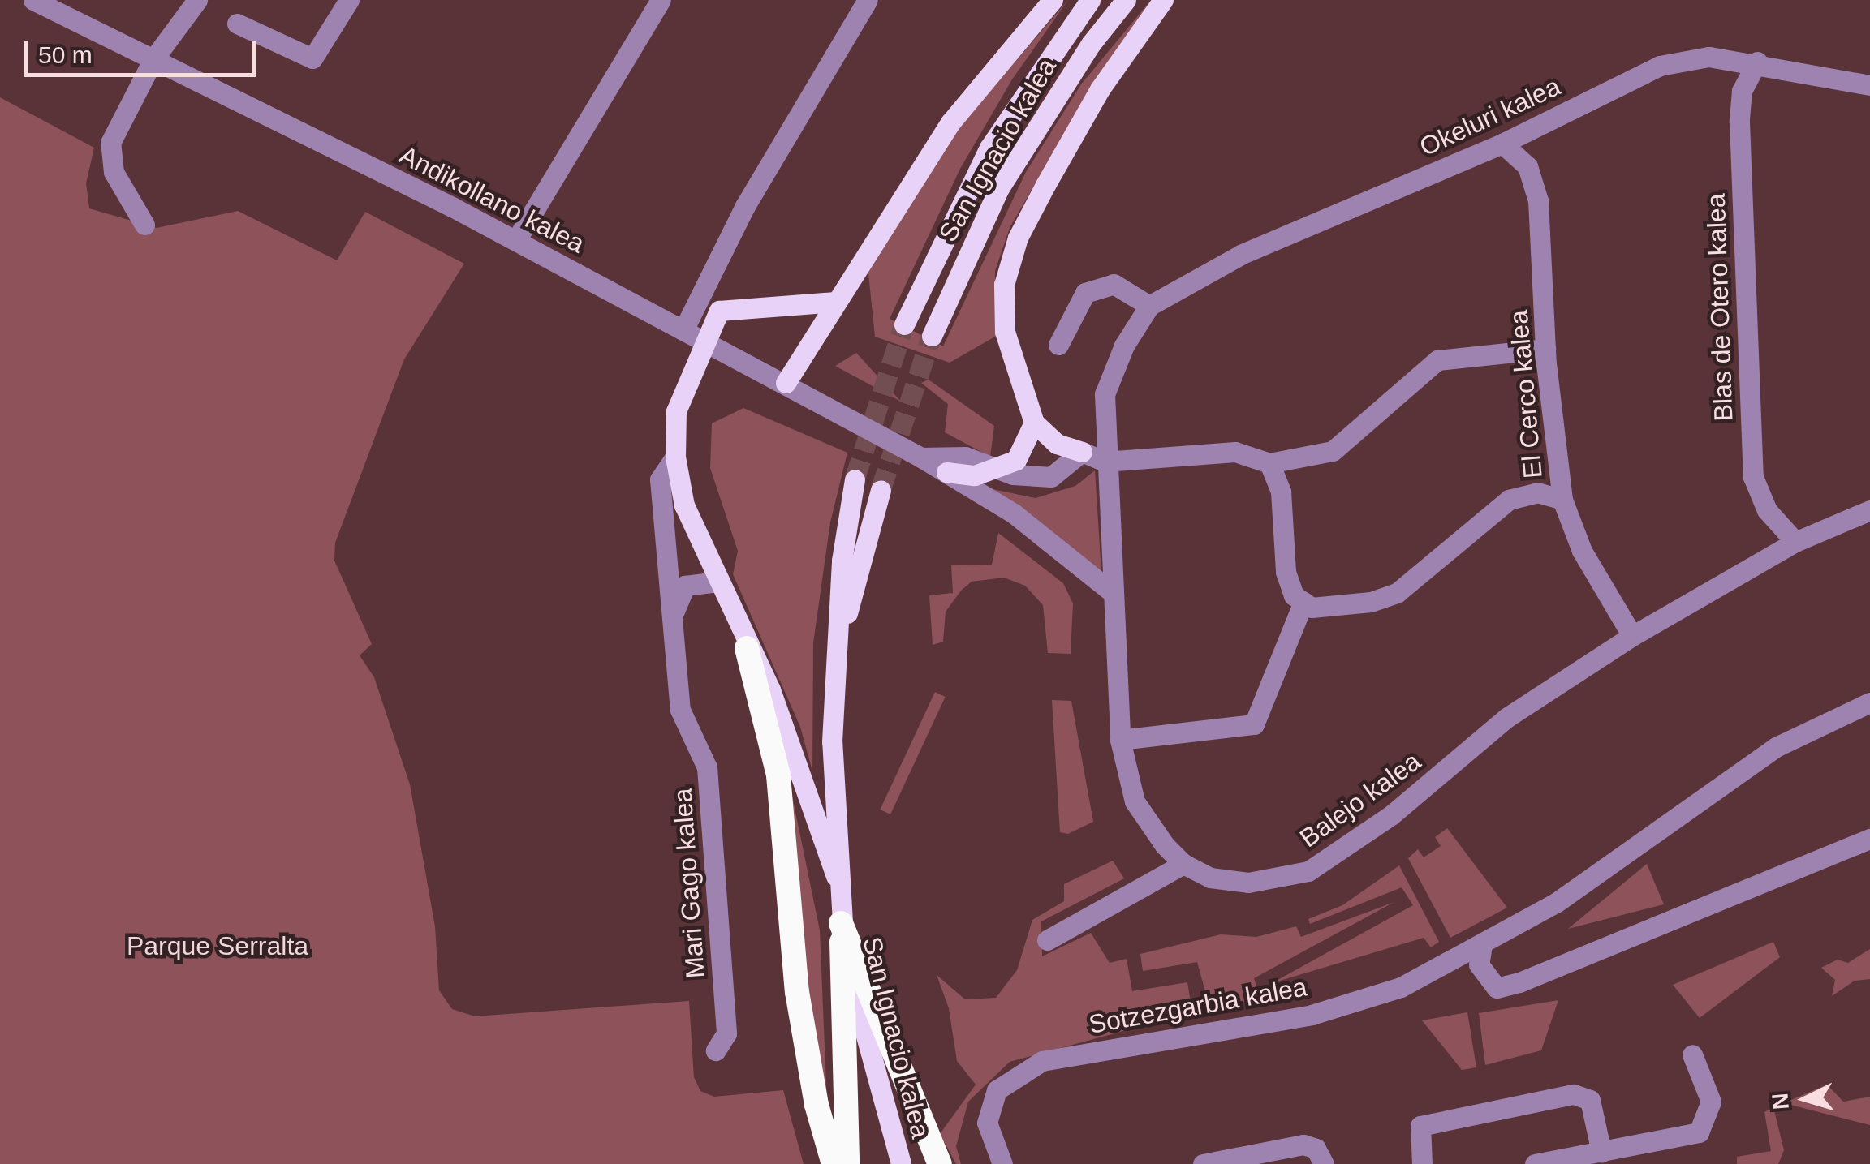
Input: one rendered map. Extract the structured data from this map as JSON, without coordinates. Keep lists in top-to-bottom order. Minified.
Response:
{"streets":{"main road":["San Ignacio kalea"],"street":["Okeluri kalea","Andikollano kalea","Blas de Otero kalea","El Cerco kalea","Balejo kalea","Mari Gago kalea","Sotzezgarbia kalea"]},"crossings":[["Okeluri kalea","Blas de Otero kalea"],["Okeluri kalea","El Cerco kalea"],["Okeluri kalea","Balejo kalea"],["Andikollano kalea","Balejo kalea"],["Blas de Otero kalea","Balejo kalea"],["El Cerco kalea","Balejo kalea"]],"parks":["Parque Serralta"],"scale_bar":"50 m","north":"left"}
